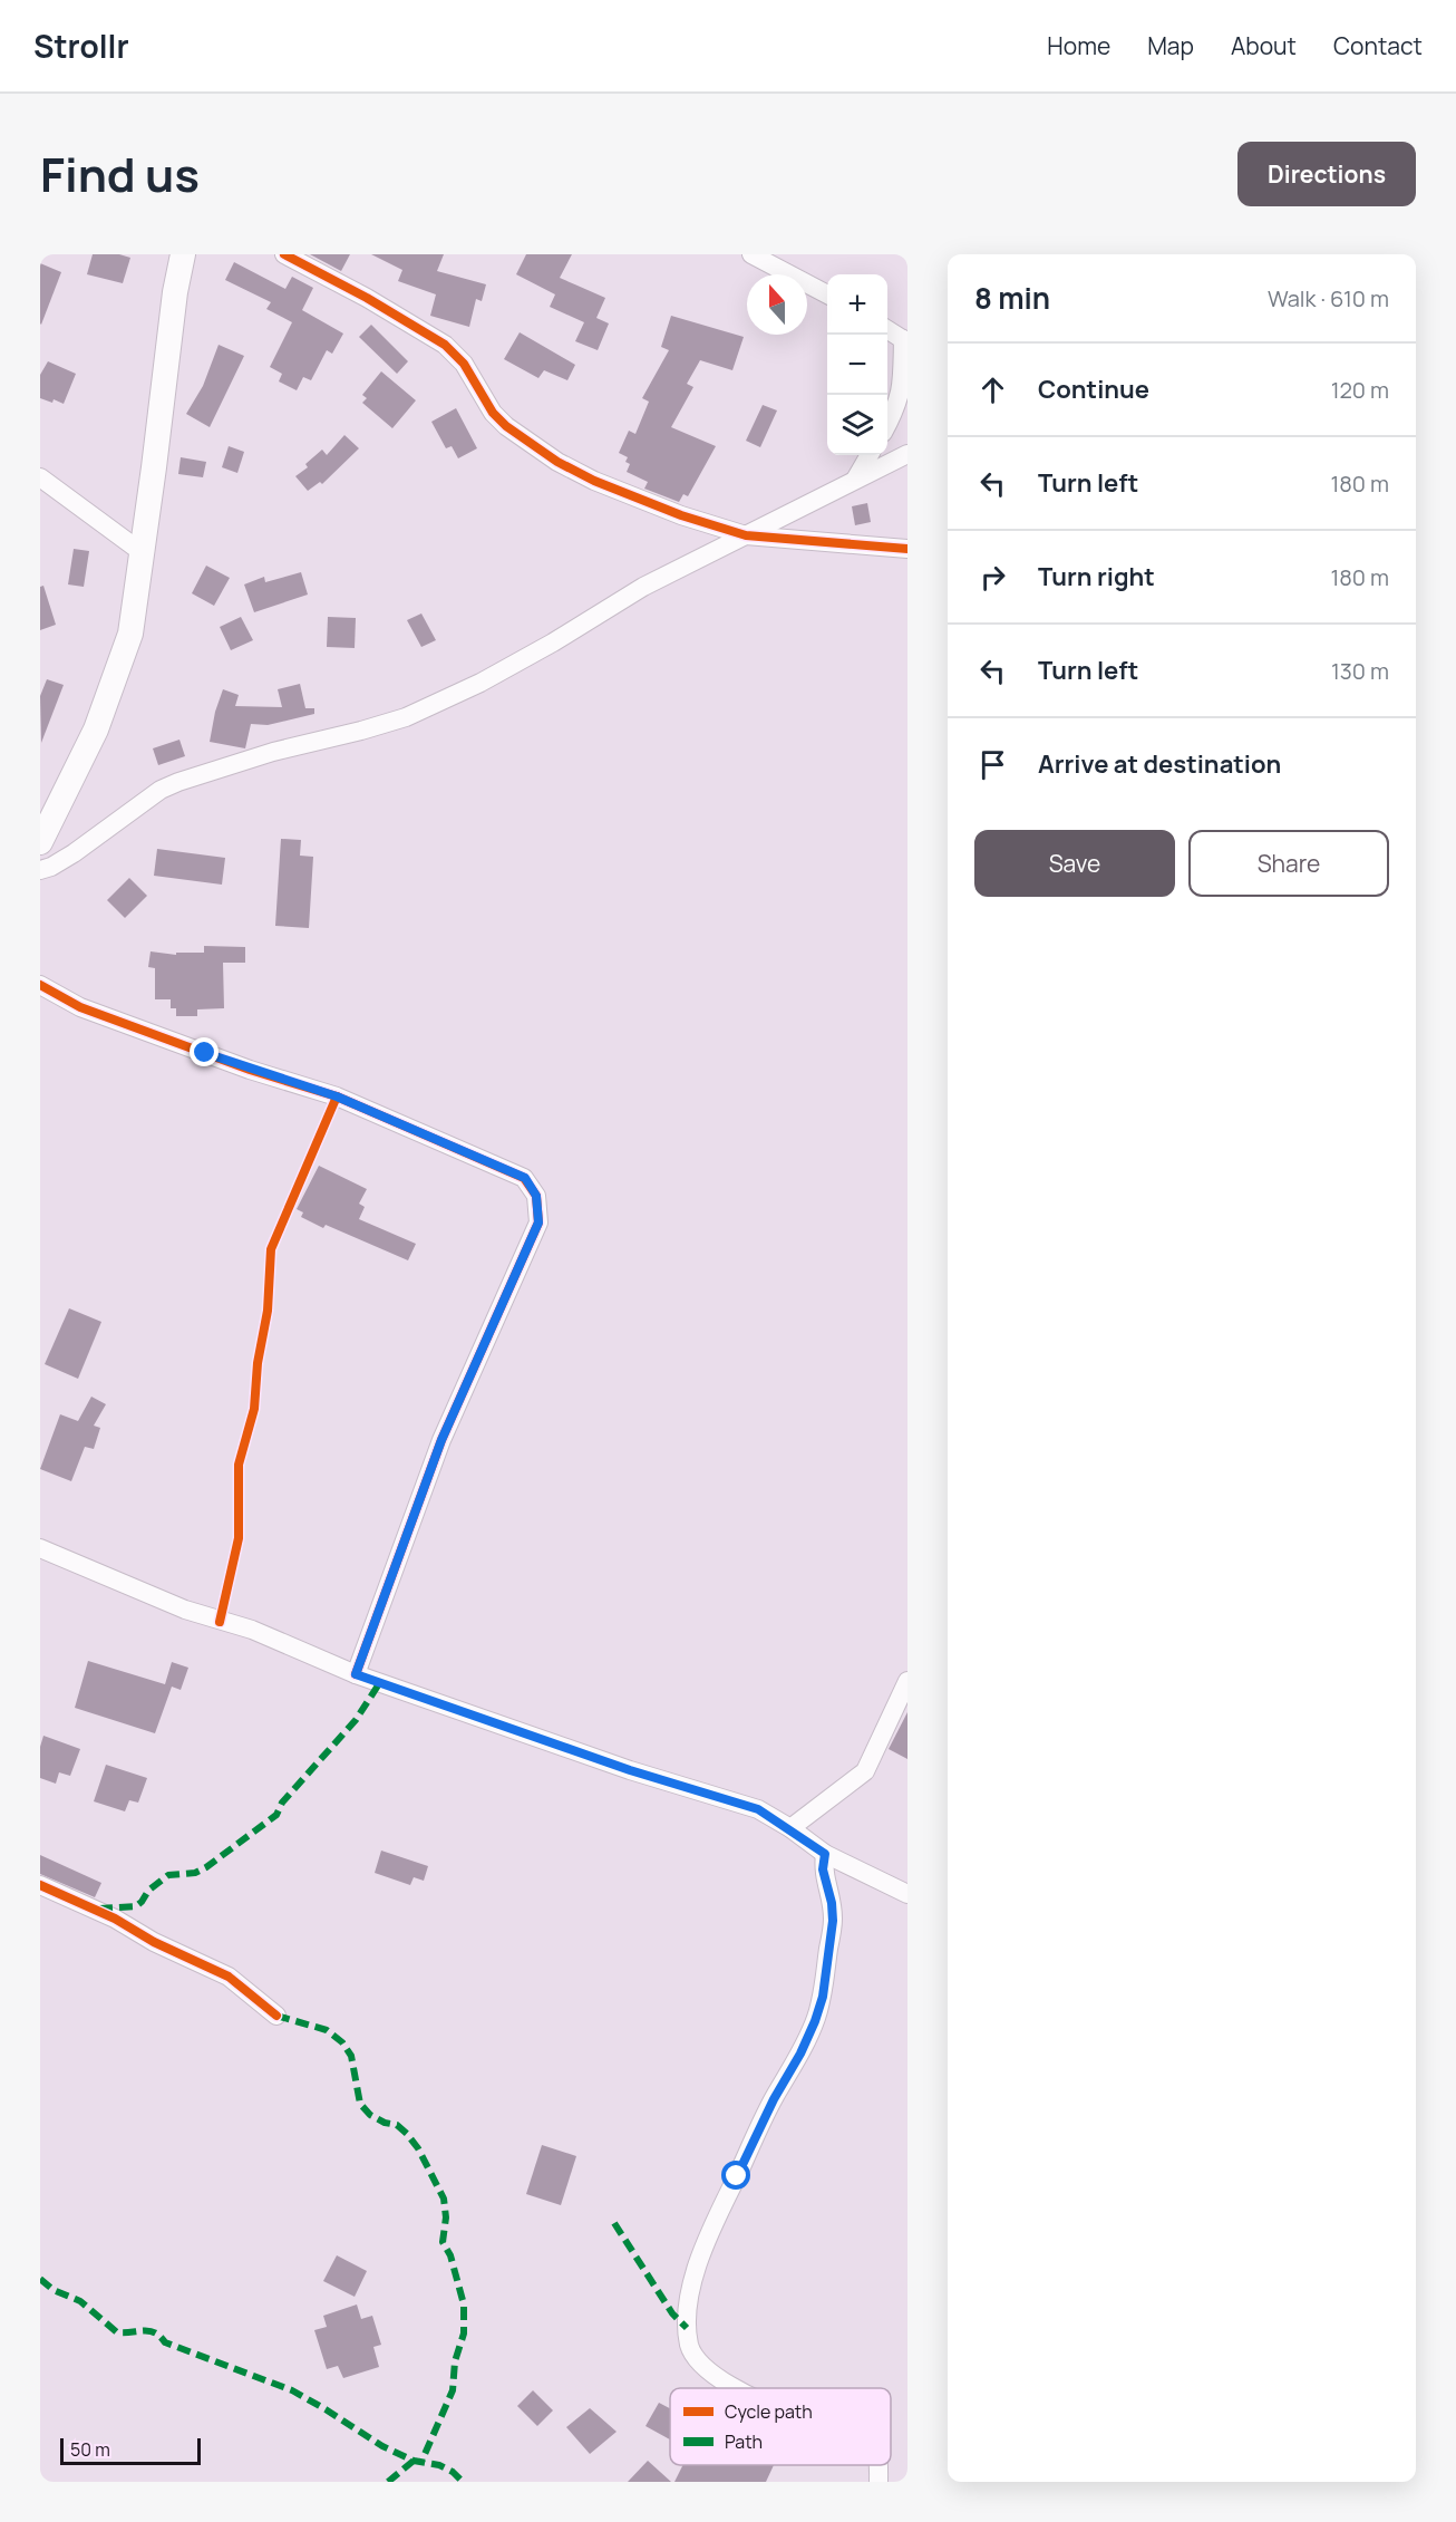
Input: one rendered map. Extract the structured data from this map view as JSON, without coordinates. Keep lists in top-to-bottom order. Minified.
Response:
{"legend":["Cycle path","Path"],"scale_bar":"50 m","north":"top","page":{"header":"Strollr","nav":["Home","Map","About","Contact"],"title":"Find us","buttons":["Directions",["Save","Share"]],"heading":["8 min","Walk · 610 m"],"map_buttons":["+","−"],"list":[["Continue","120 m"],["Turn left","180 m"],["Turn right","180 m"],["Turn left","130 m"],"Arrive at destination"],"scale":"50 m"}}
